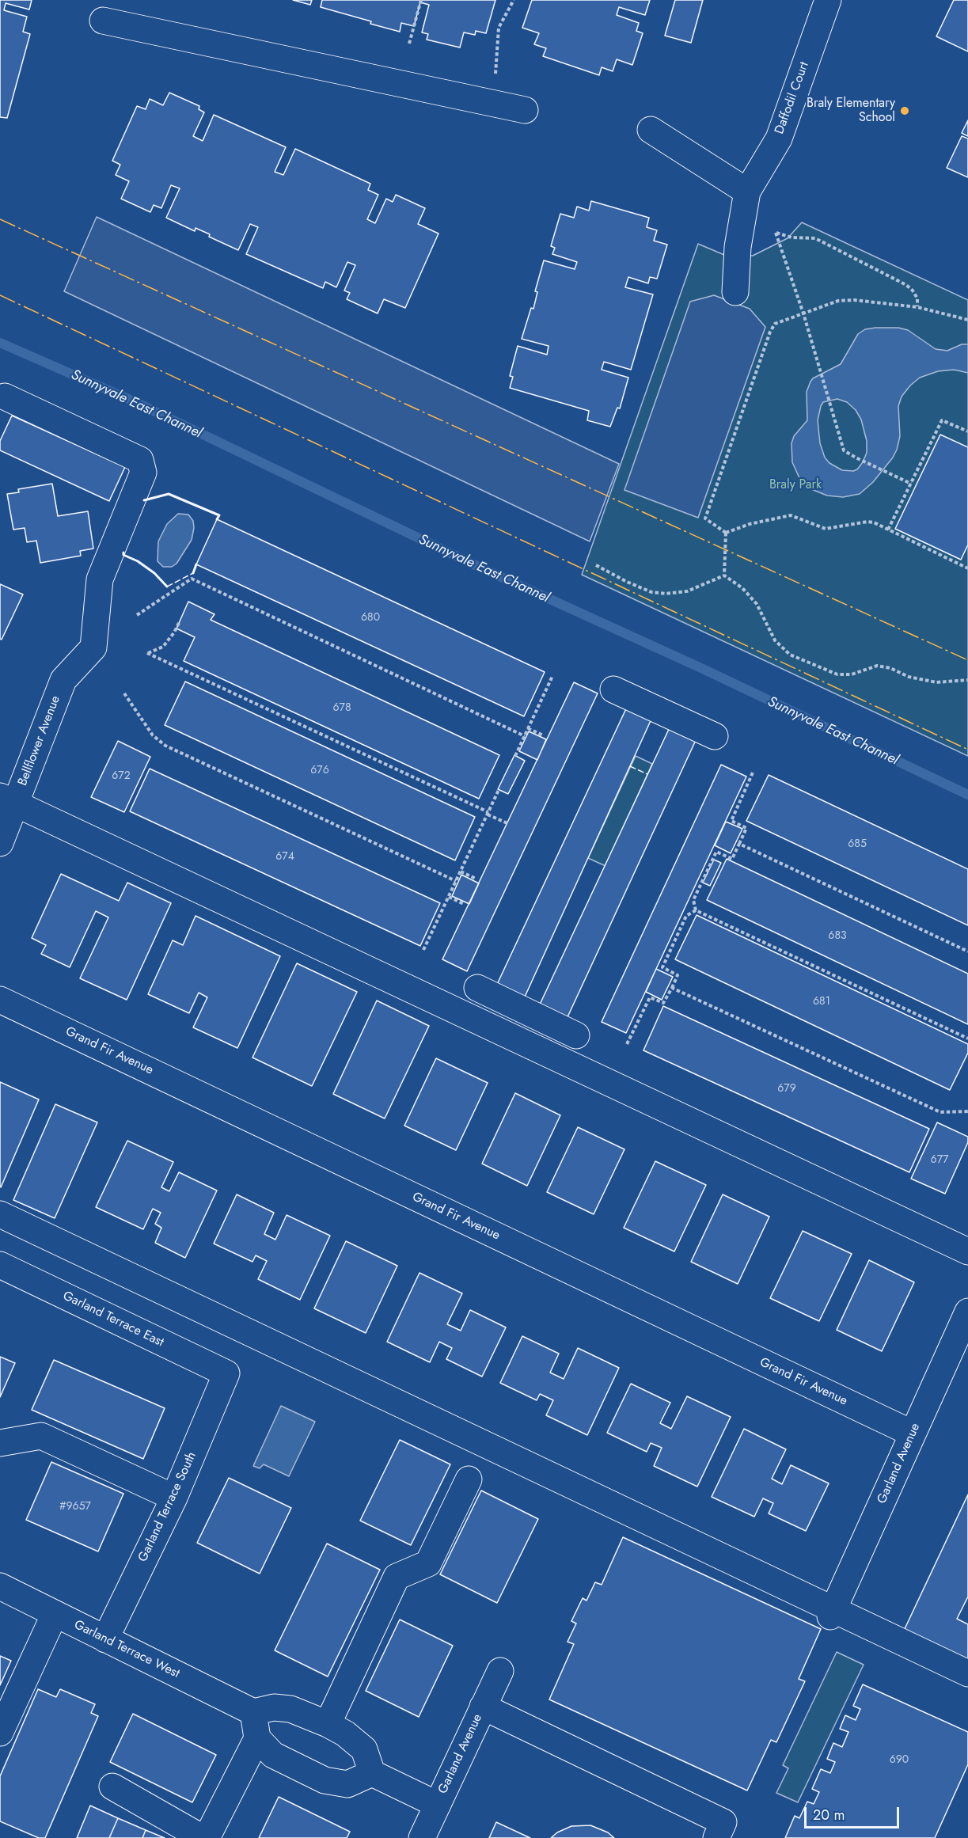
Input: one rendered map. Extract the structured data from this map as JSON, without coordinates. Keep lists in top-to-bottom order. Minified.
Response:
{"streets":{"street":["Daffodil Court","Bellflower Avenue","Grand Fir Avenue","Garland Terrace East","Garland Avenue","Garland Terrace South","Garland Terrace West"]},"crossings":[["Grand Fir Avenue","Garland Avenue"],["Garland Terrace East","Garland Terrace South"],["Garland Terrace South","Garland Terrace West"]],"water":["Sunnyvale East Channel"],"parks":["Braly Park"],"places":["Braly Elementary School"],"house_numbers":["680","678","676","672","685","674","683","681","679","677","#9657","690"],"scale_bar":"20 m"}
